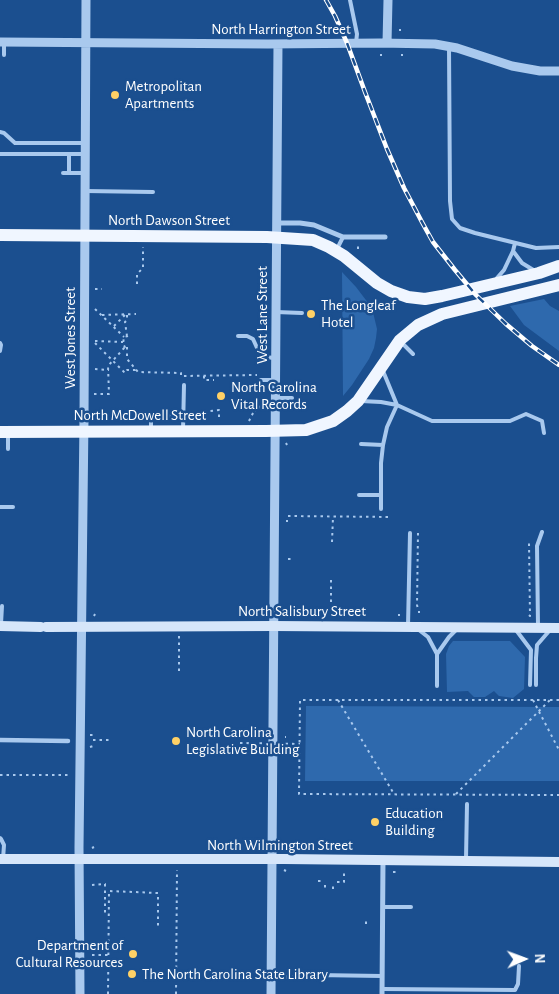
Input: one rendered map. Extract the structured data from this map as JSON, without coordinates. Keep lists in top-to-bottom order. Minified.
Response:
{"streets":{"main road":["North Dawson Street","North McDowell Street","North Salisbury Street","North Wilmington Street"],"street":["North Harrington Street","West Lane Street","West Jones Street"]},"crossings":[["North Harrington Street","West Lane Street"],["North Harrington Street","West Jones Street"],["North Dawson Street","West Lane Street"],["North Dawson Street","West Jones Street"],["West Lane Street","North McDowell Street"],["West Lane Street","North Salisbury Street"],["West Lane Street","North Wilmington Street"],["West Jones Street","North McDowell Street"],["West Jones Street","North Salisbury Street"],["West Jones Street","North Wilmington Street"]],"places":["Metropolitan Apartments","The Longleaf Hotel","North Carolina Vital Records","North Carolina Legislative Building","Education Building","Department of Cultural Resources","The North Carolina State Library"],"north":"right"}
